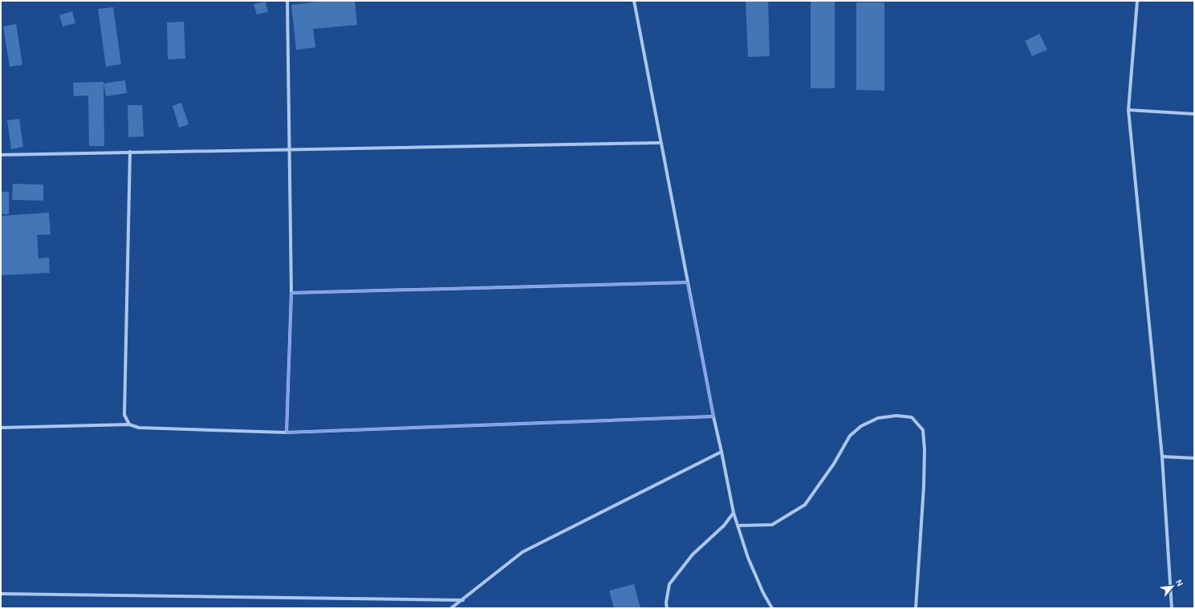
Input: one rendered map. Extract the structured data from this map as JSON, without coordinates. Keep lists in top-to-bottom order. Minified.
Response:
{"north":"top right"}
